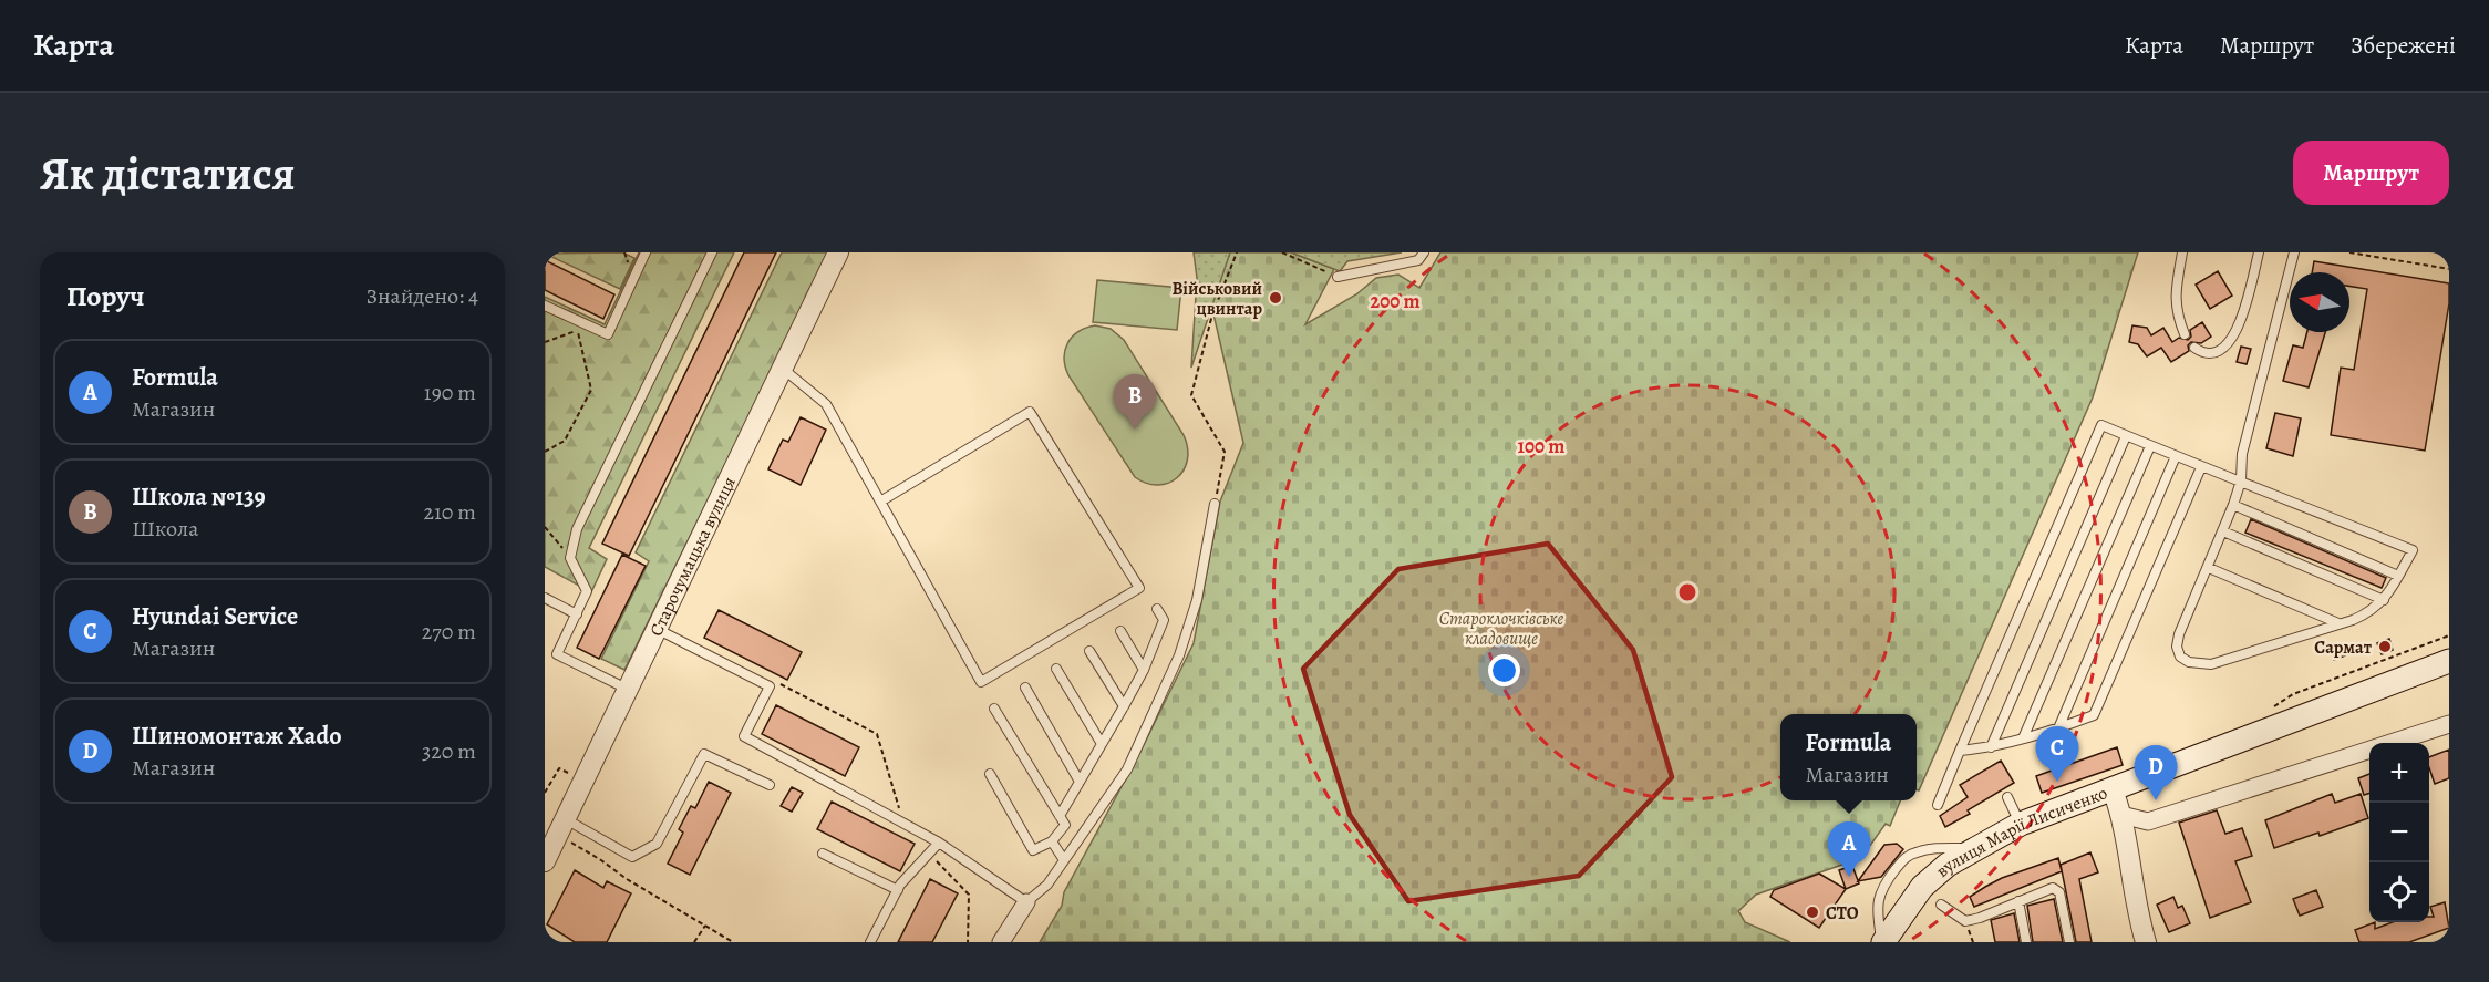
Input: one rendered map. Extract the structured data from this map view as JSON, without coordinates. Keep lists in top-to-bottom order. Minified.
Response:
{"streets":{"main road":["вулиця Марії Лисиченко"],"street":["Старочумацька вулиця"]},"parks":["Староклочківське кладовище"],"places":["Військовий цвинтар","Сармат","СТО"],"north":"left","page":{"header":"Карта","nav":["Карта","Маршрут","Збережені"],"buttons":"Маршрут","title":"Як дістатися","heading":["Поруч","Знайдено: 4"],"list":[{"mark":"A","name":"Formula","note":"Магазин","value":"190 m"},{"mark":"B","name":"Школа №139","note":"Школа","value":"210 m"},{"mark":"C","name":"Hyundai Service","note":"Магазин","value":"270 m"},{"mark":"D","name":"Шиномонтаж Xado","note":"Магазин","value":"320 m"}],"pins":["B","C","D","A"],"popup":["Formula","Магазин"],"map_buttons":["+","−"]},"rings":["200 m","100 m"]}
